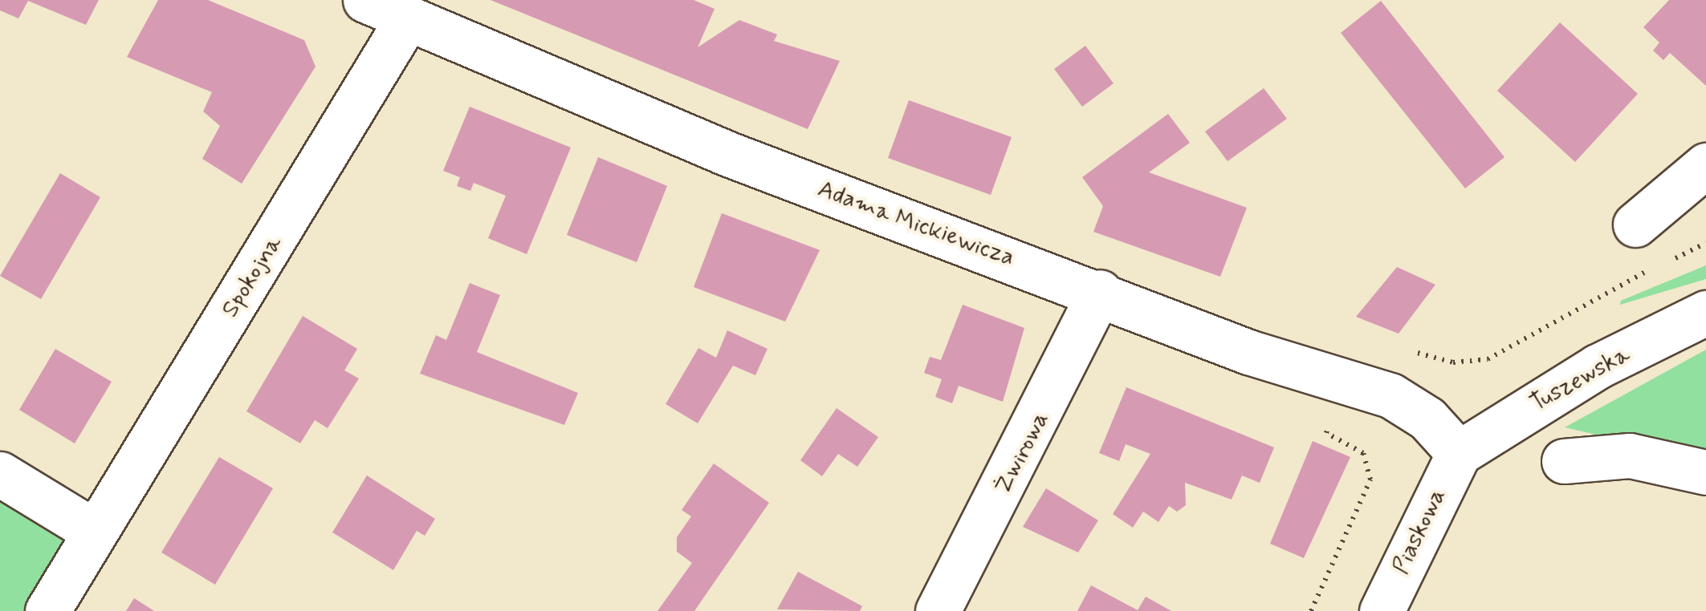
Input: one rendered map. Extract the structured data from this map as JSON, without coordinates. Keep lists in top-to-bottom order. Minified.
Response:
{"streets":{"street":["Adama Mickiewicza","Spokojna","Tuszewska","Żwirowa","Piaskowa"]},"crossings":[["Adama Mickiewicza","Spokojna"],["Adama Mickiewicza","Tuszewska"],["Adama Mickiewicza","Żwirowa"],["Adama Mickiewicza","Piaskowa"],["Tuszewska","Piaskowa"]]}
